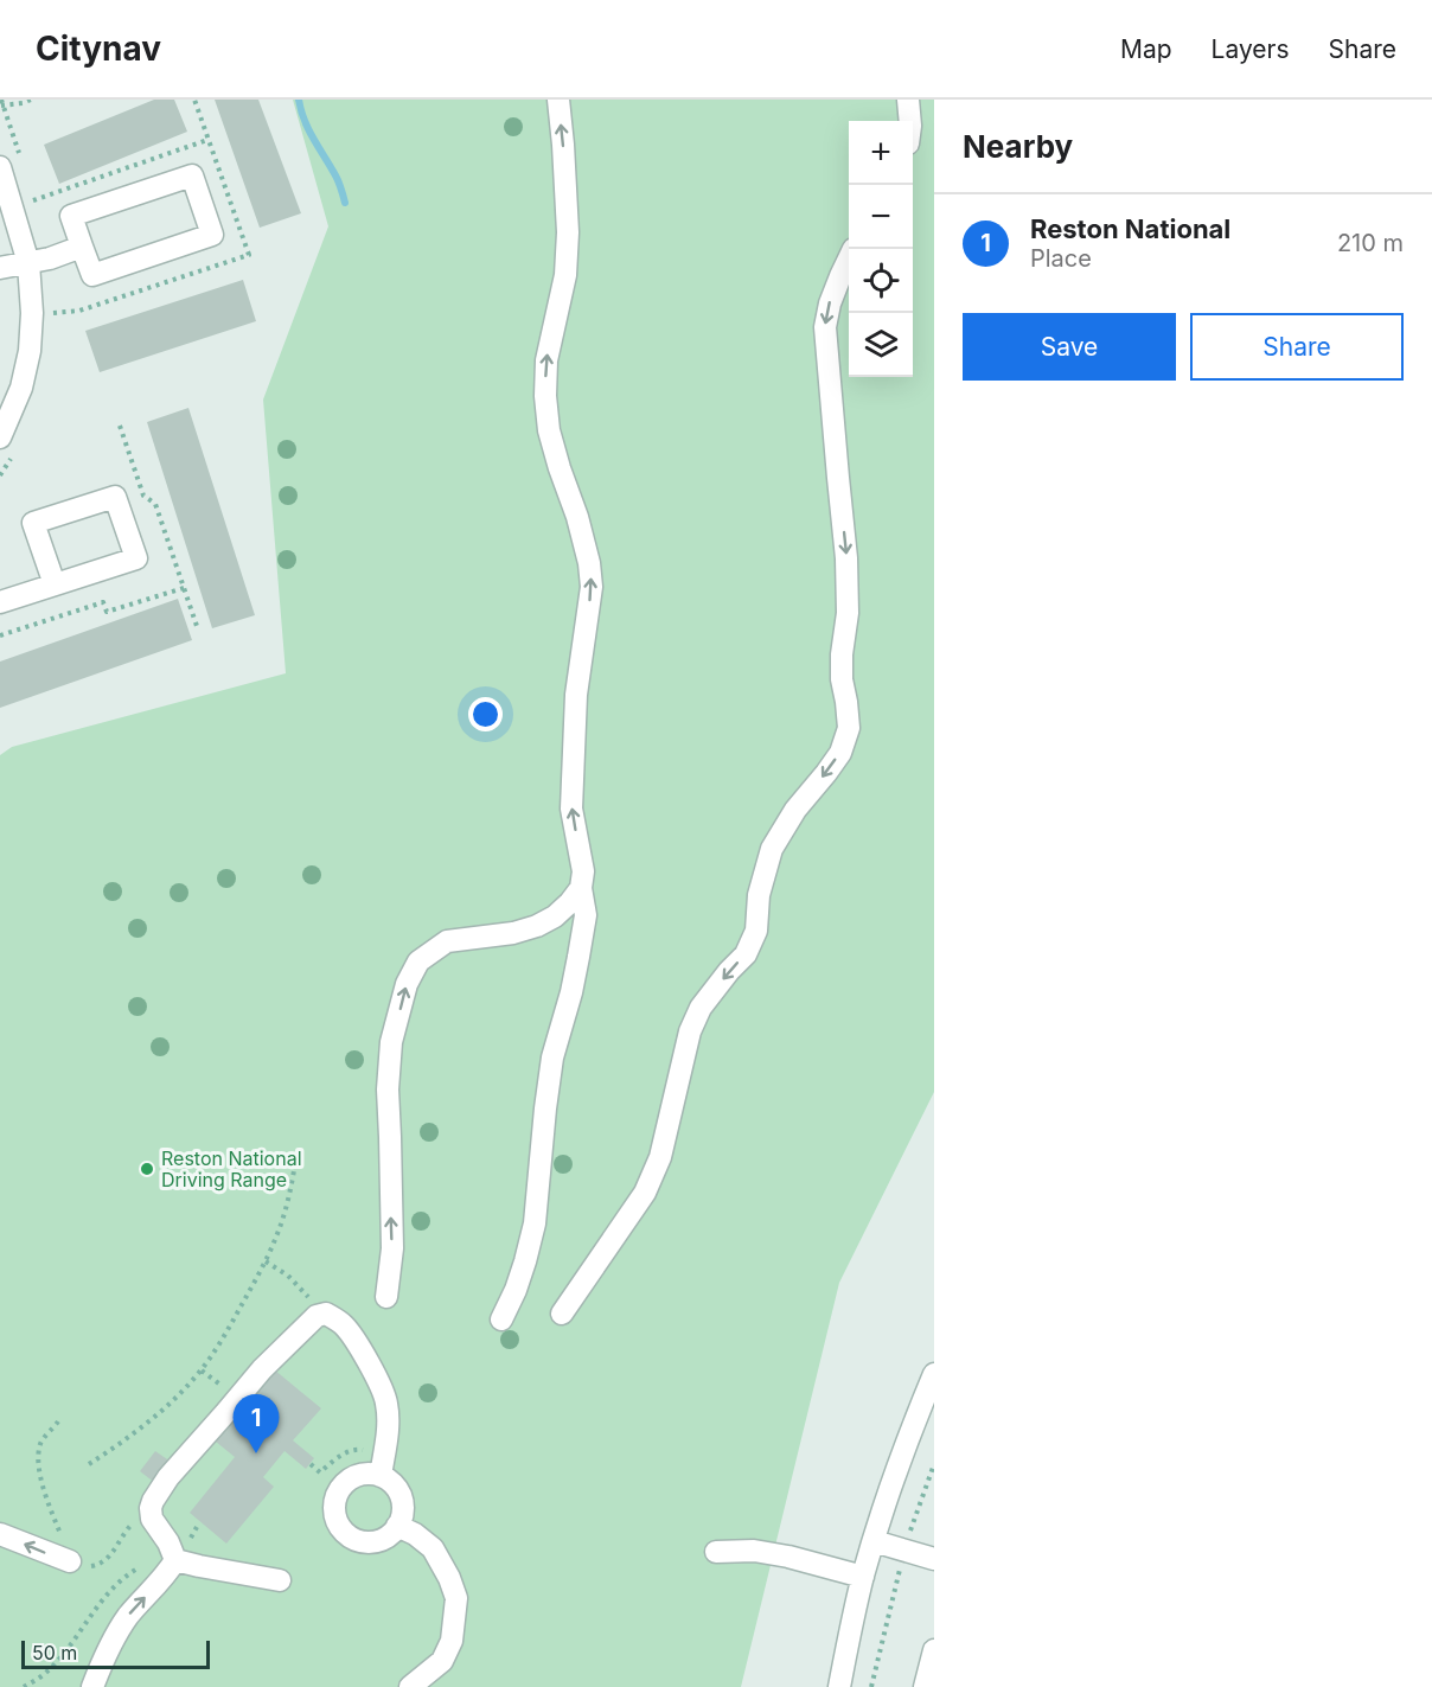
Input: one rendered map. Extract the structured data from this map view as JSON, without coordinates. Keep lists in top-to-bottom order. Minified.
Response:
{"places":["Reston National Driving Range"],"scale_bar":"50 m","page":{"header":"Citynav","nav":["Map","Layers","Share"],"heading":"Nearby","map_buttons":["+","−"],"list":[{"mark":"1","name":"Reston National","note":"Place","value":"210 m"}],"buttons":["Save","Share"],"pins":"1","scale":"50 m"}}
